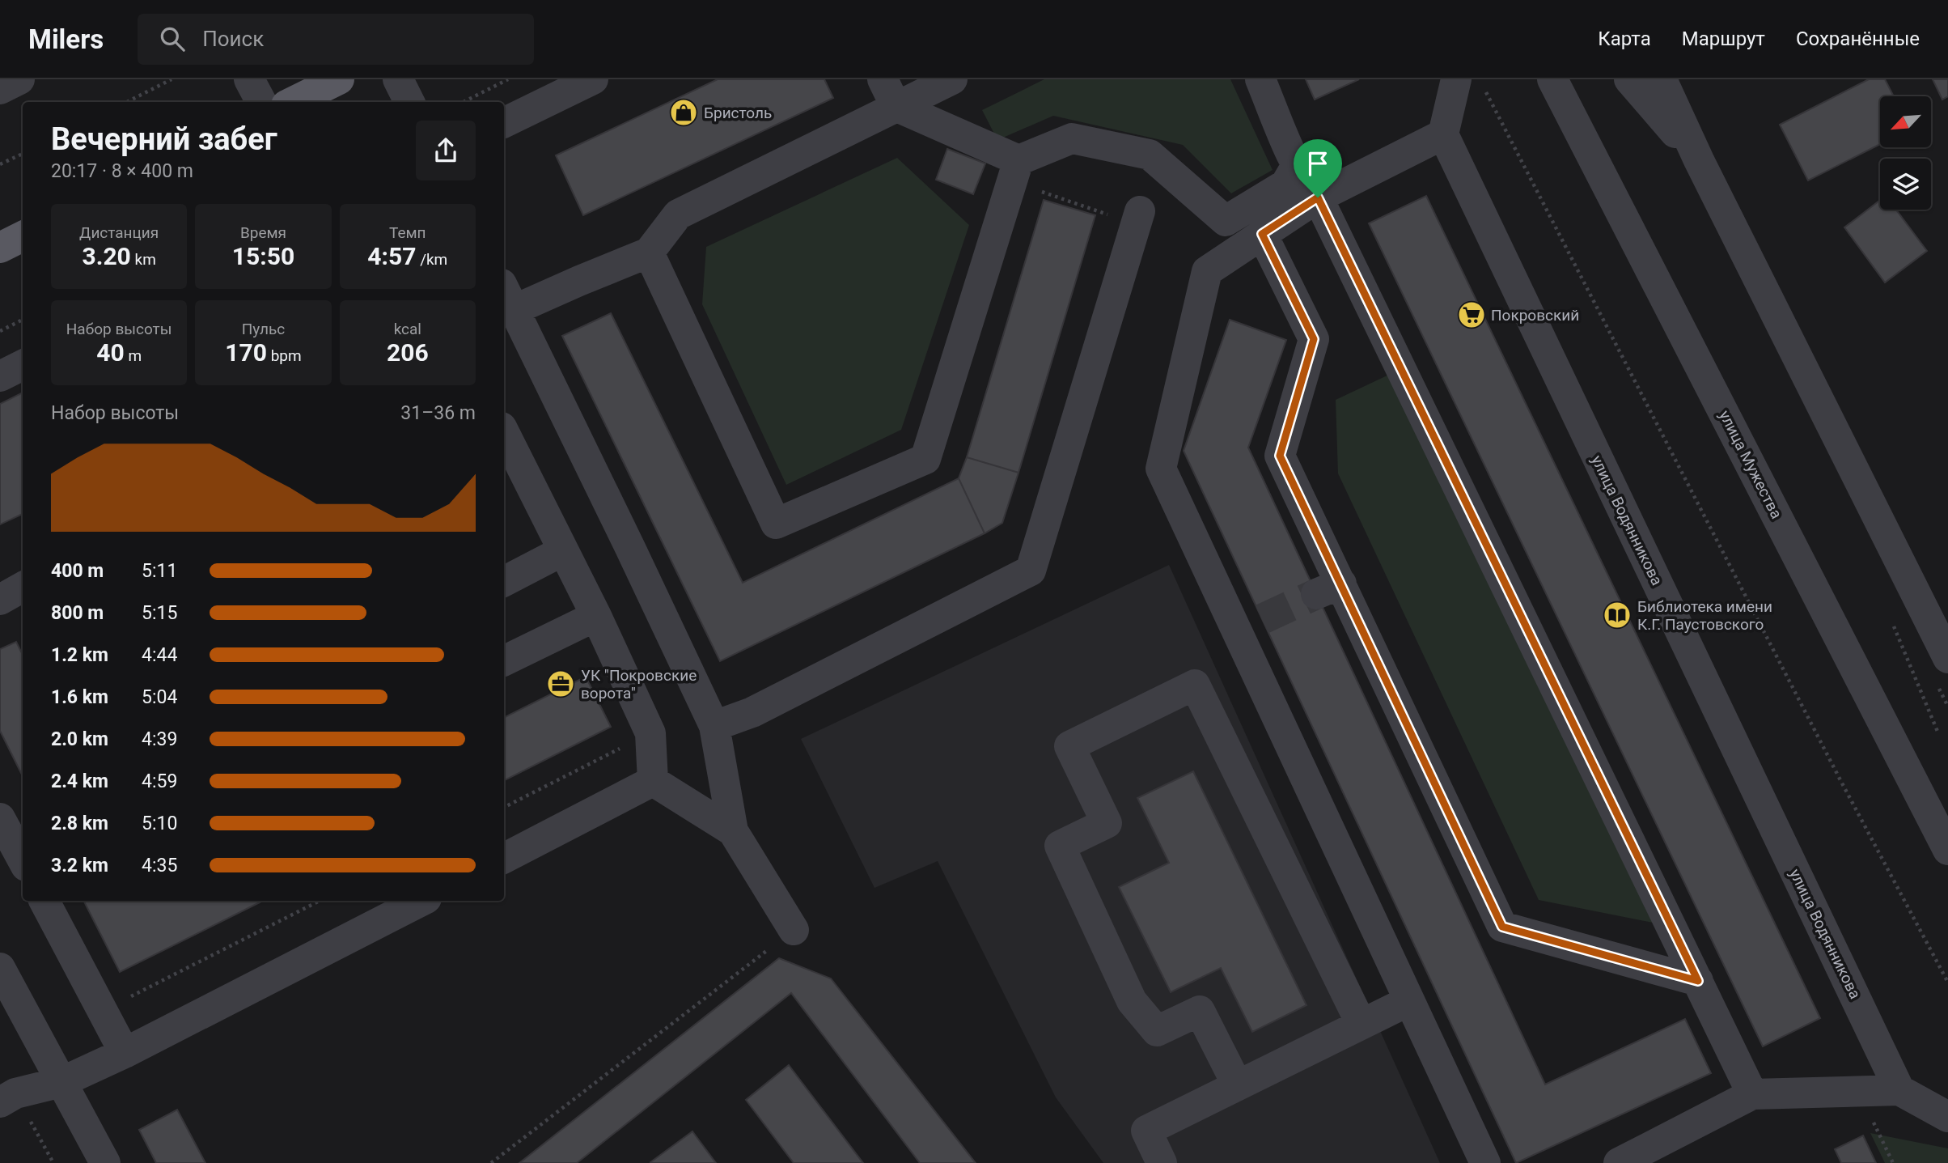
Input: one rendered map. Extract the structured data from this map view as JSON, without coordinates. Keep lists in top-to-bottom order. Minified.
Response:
{"streets":{"street":["улица Мужества","улица Водянникова"]},"places":{"shop":["Бристоль"],"supermarket":["Покровский"],"library":["Библиотека имени К.Г. Паустовского"],"office":["УК \"Покровские ворота\""]},"north":"bottom left","page":{"header":"Milers","search":"Поиск","nav":["Карта","Маршрут","Сохранённые"],"heading":["Вечерний забег","20:17 · 8 × 400 m"],"stats":[["Дистанция","3.20 km"],["Время","15:50"],["Темп","4:57 /km"],["Набор высоты","40 m"],["Пульс","170 bpm"],["kcal","206"]],"chart":["Набор высоты","31–36 m"],"list":[{"name":"400 m","note":"5:11"},{"name":"800 m","note":"5:15"},{"name":"1.2 km","note":"4:44"},{"name":"1.6 km","note":"5:04"},{"name":"2.0 km","note":"4:39"},{"name":"2.4 km","note":"4:59"},{"name":"2.8 km","note":"5:10"},{"name":"3.2 km","note":"4:35"}]}}
